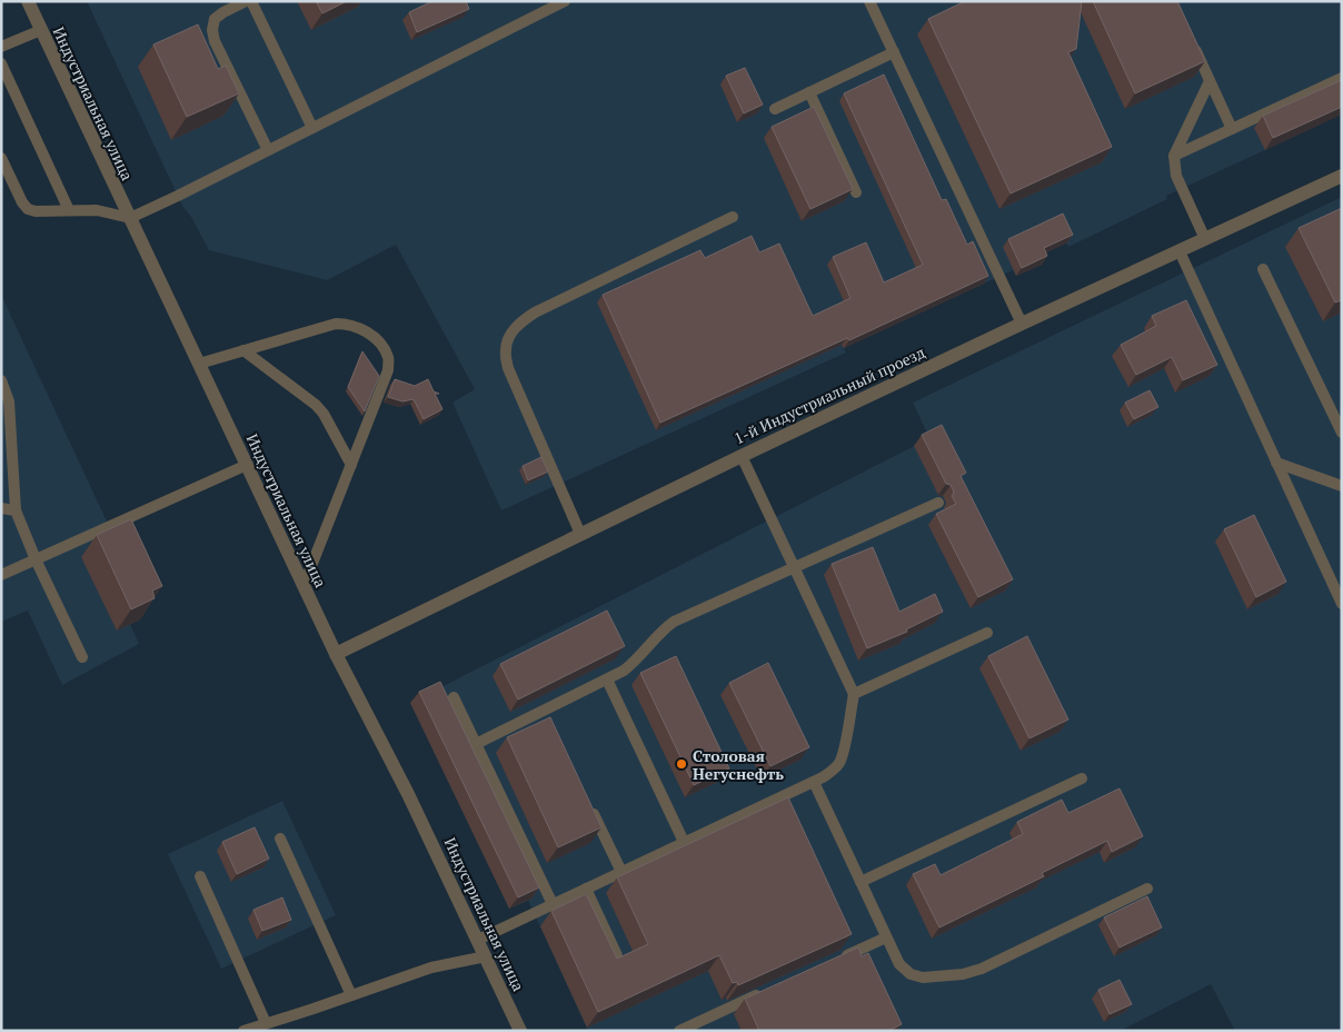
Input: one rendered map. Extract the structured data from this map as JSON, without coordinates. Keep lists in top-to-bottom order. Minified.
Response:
{"streets":{"street":["Индустриальная улица","1-й Индустриальный проезд"]},"crossings":[["Индустриальная улица","1-й Индустриальный проезд"]],"places":["Столовая Негуснефть"]}
